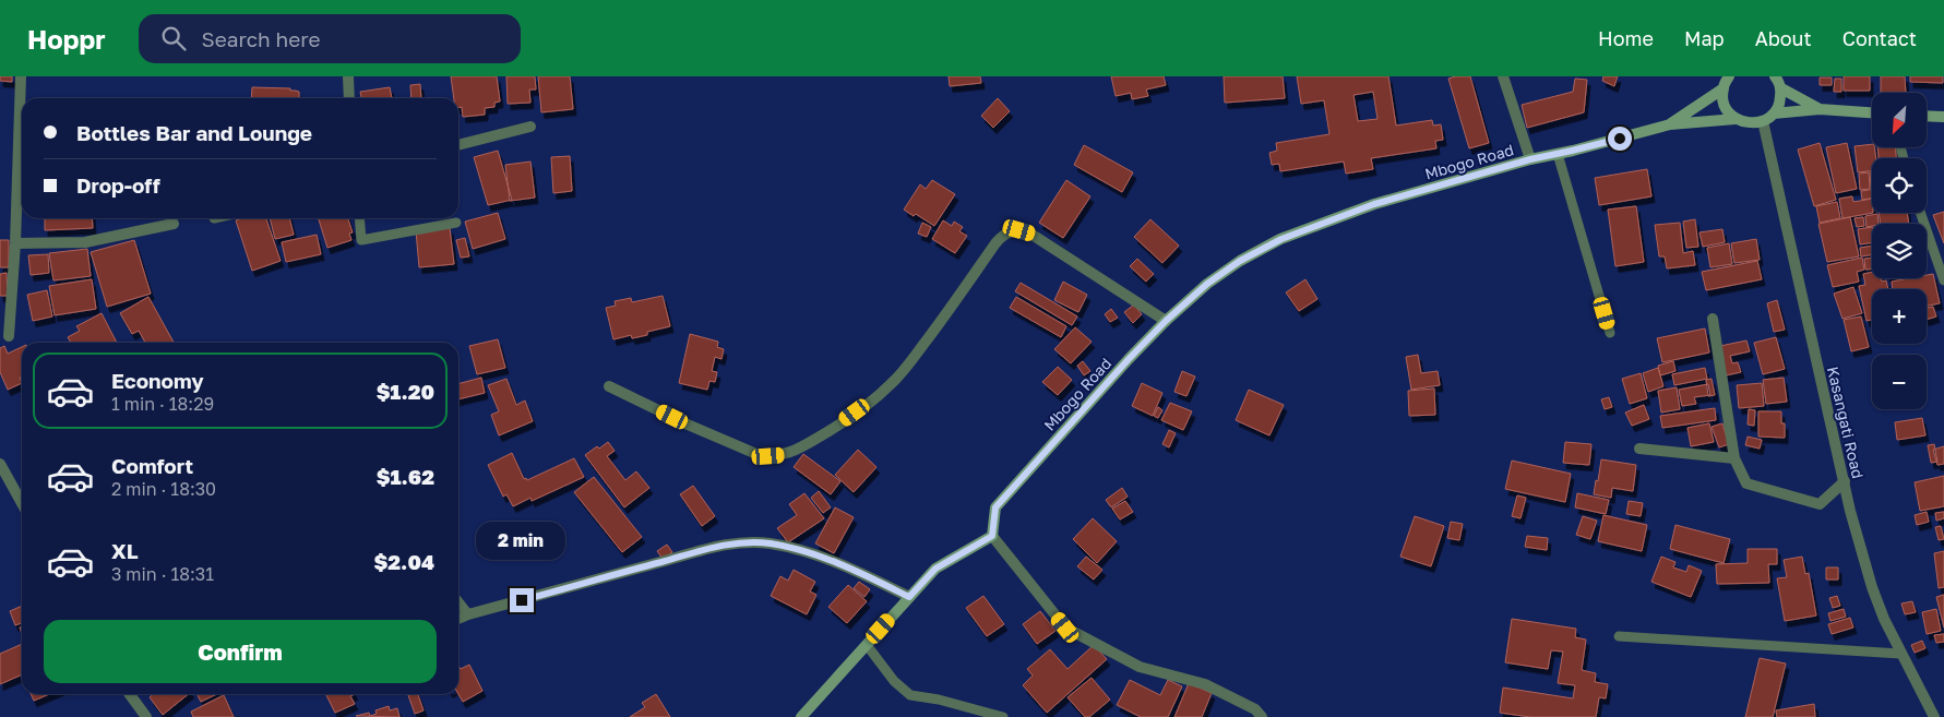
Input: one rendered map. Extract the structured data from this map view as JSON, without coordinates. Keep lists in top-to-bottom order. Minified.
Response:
{"streets":{"main road":["Mbogo Road"],"street":["Kasangati Road"]},"crossings":[["Mbogo Road","Kasangati Road"]],"north":"bottom left","page":{"header":"Hoppr","search":"Search here","nav":["Home","Map","About","Contact"],"map_buttons":["+","−"],"banner":["Bottles Bar and Lounge","Drop-off"],"list":[{"name":"Economy","note":"1 min · 18:29","value":"$1.20"},{"name":"Comfort","note":"2 min · 18:30","value":"$1.62"},{"name":"XL","note":"3 min · 18:31","value":"$2.04"}],"bubble":"2 min","buttons":"Confirm"}}
